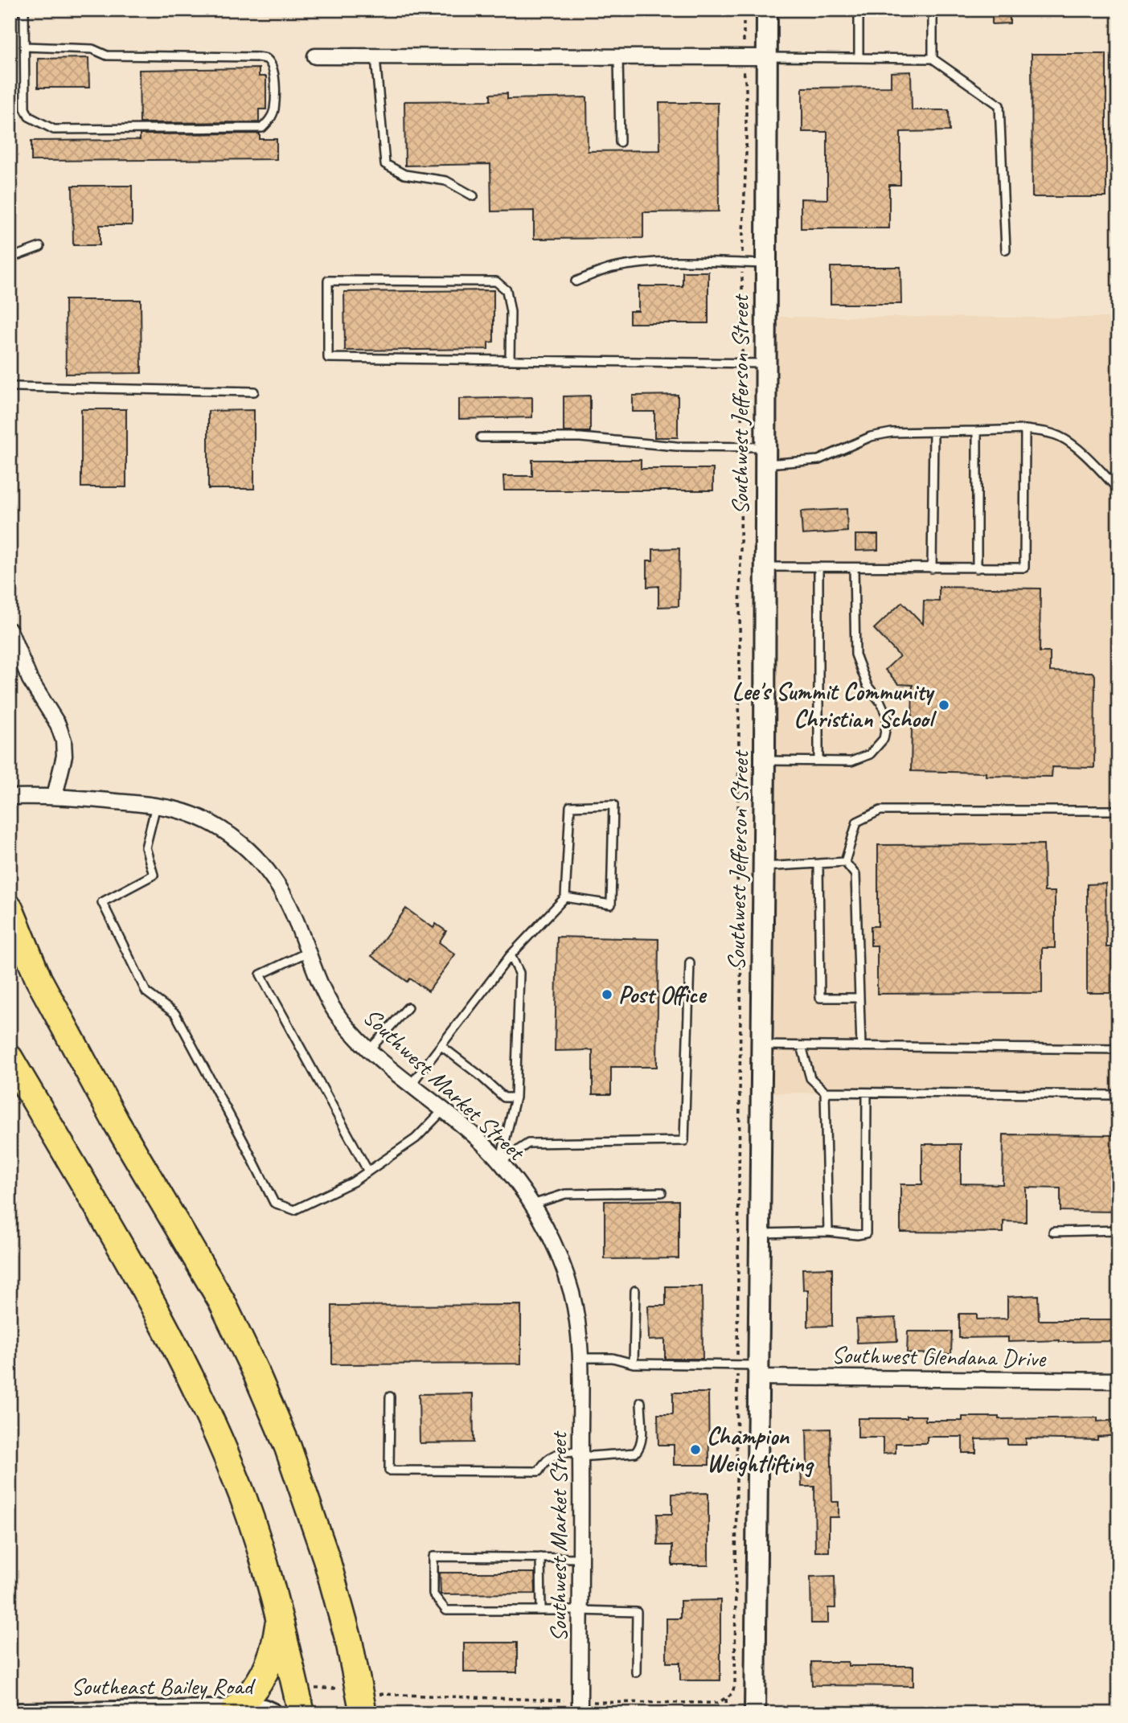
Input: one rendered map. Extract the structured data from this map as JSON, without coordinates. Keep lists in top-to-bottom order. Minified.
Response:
{"streets":{"street":["Southwest Jefferson Street","Southwest Market Street","Southwest Glendana Drive","Southeast Bailey Road"]},"crossings":[["Southwest Jefferson Street","Southwest Glendana Drive"]],"places":["Lee's Summit Community Christian School","Post Office","Champion Weightlifting"]}
